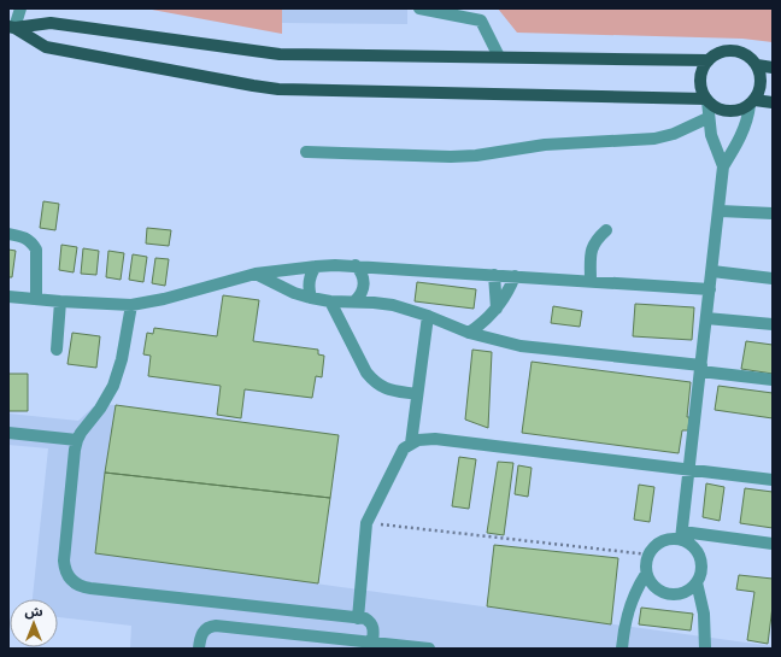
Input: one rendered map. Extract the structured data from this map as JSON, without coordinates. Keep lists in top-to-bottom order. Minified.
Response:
{"north":"top"}
